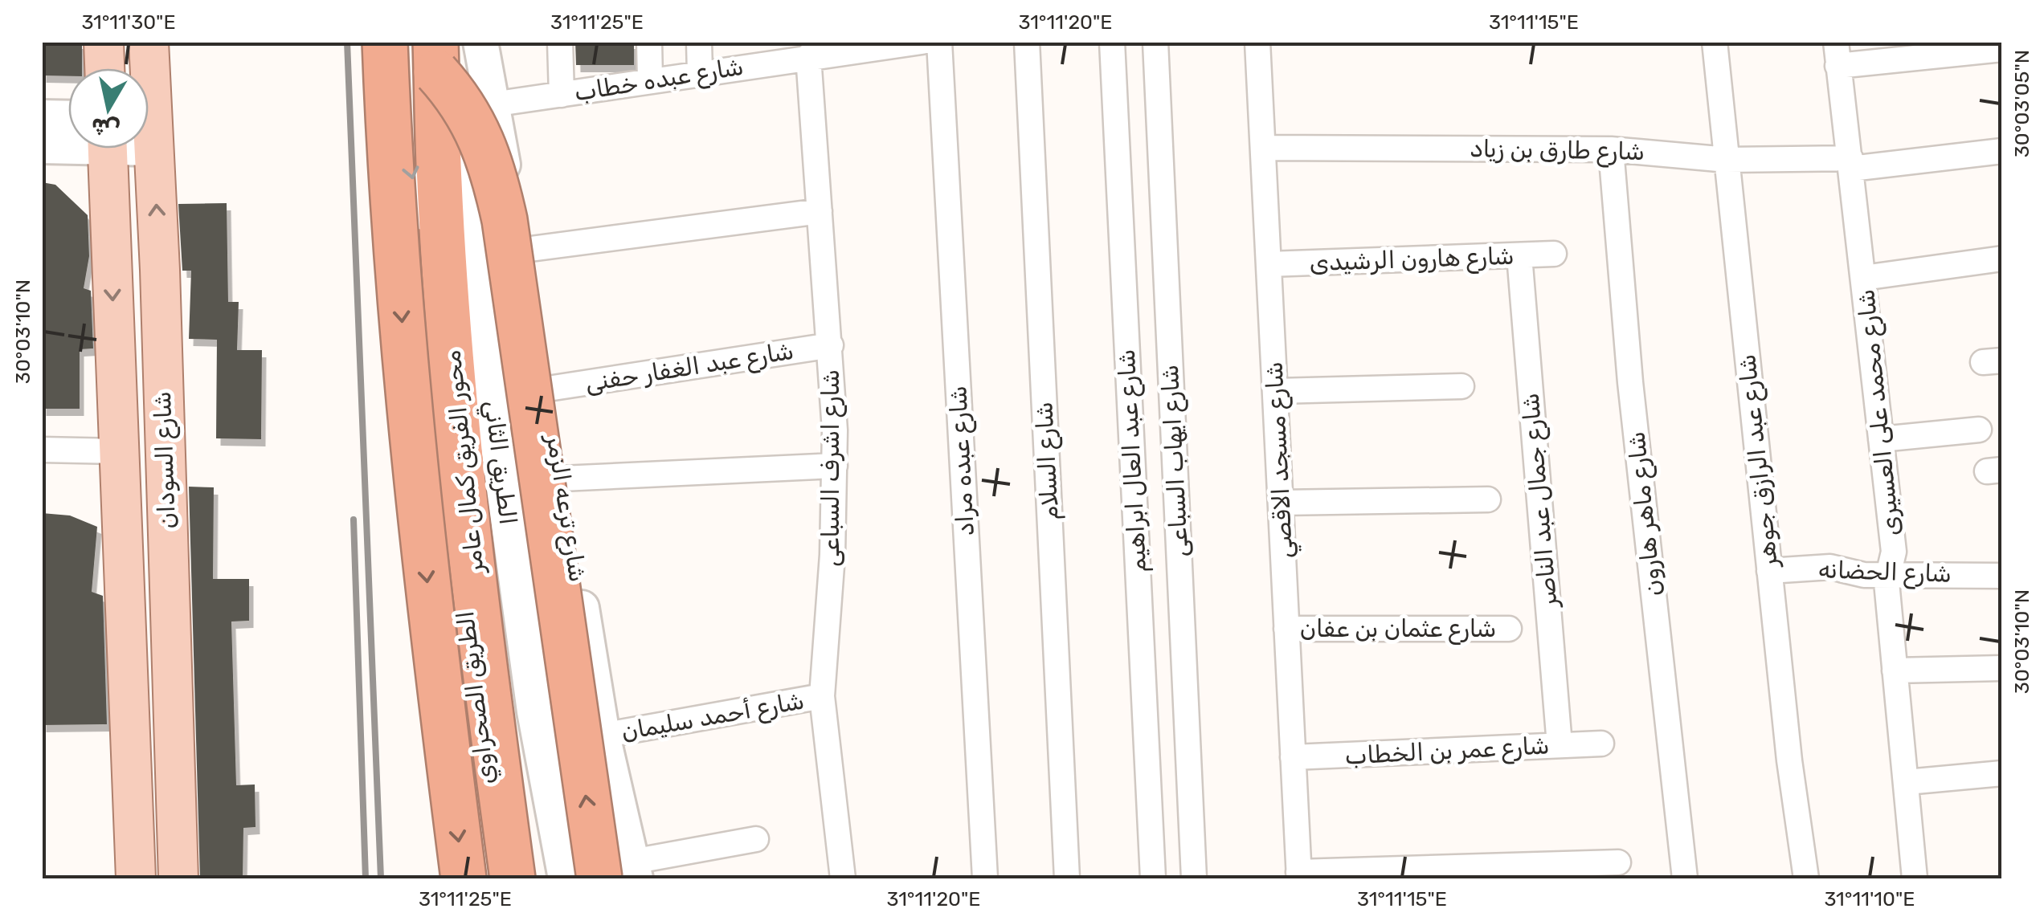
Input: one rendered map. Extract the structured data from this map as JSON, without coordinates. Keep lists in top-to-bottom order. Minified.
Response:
{"streets":{"highway":["محور الفريق كمال عامر"],"main road":["شارع السودان"],"street":["شارع عبده خطاب","شارع طارق بن زياد","شارع هارون الرشيدى","شارع عبد الغفار حفنى","شارع محمد على العسيرى","شارع مسجد الاقصي","شارع عبده مراد","شارع السلام","شارع عبد العال ابراهيم","شارع ايهاب السباعى","شارع عبد الرازق جوهر","الطريق الثاني","شارع اشرف السباعى","شارع جمال عبد الناصر","شارع ترعه الزمر","شارع ماهر هارون","شارع الحضانه","شارع عثمان بن عفان","شارع أحمد سليمان","شارع عمر بن الخطاب"],"lane":["الطريق الصحراوي"]},"crossings":[["شارع عبده خطاب","شارع اشرف السباعى"],["شارع عبده خطاب","شارع ترعه الزمر"],["شارع طارق بن زياد","شارع محمد على العسيرى"],["شارع طارق بن زياد","شارع مسجد الاقصي"],["شارع طارق بن زياد","شارع عبد الرازق جوهر"],["شارع طارق بن زياد","شارع ماهر هارون"],["شارع هارون الرشيدى","شارع مسجد الاقصي"],["شارع هارون الرشيدى","شارع جمال عبد الناصر"],["شارع عبد الغفار حفنى","شارع اشرف السباعى"],["شارع عبد الغفار حفنى","شارع ترعه الزمر"],["شارع محمد على العسيرى","شارع الحضانه"],["شارع مسجد الاقصي","شارع عثمان بن عفان"],["شارع مسجد الاقصي","شارع عمر بن الخطاب"],["شارع عبد الرازق جوهر","شارع الحضانه"],["محور الفريق كمال عامر","الطريق الثاني"],["محور الفريق كمال عامر","الطريق الصحراوي"],["شارع اشرف السباعى","شارع أحمد سليمان"],["شارع جمال عبد الناصر","شارع عمر بن الخطاب"],["شارع ترعه الزمر","شارع أحمد سليمان"]],"north":"bottom","coordinates":["31°11'30\"E","31°11'25\"E","31°11'20\"E","31°11'15\"E","30°03'05\"N","30°03'10\"N","31°11'10\"E"]}
